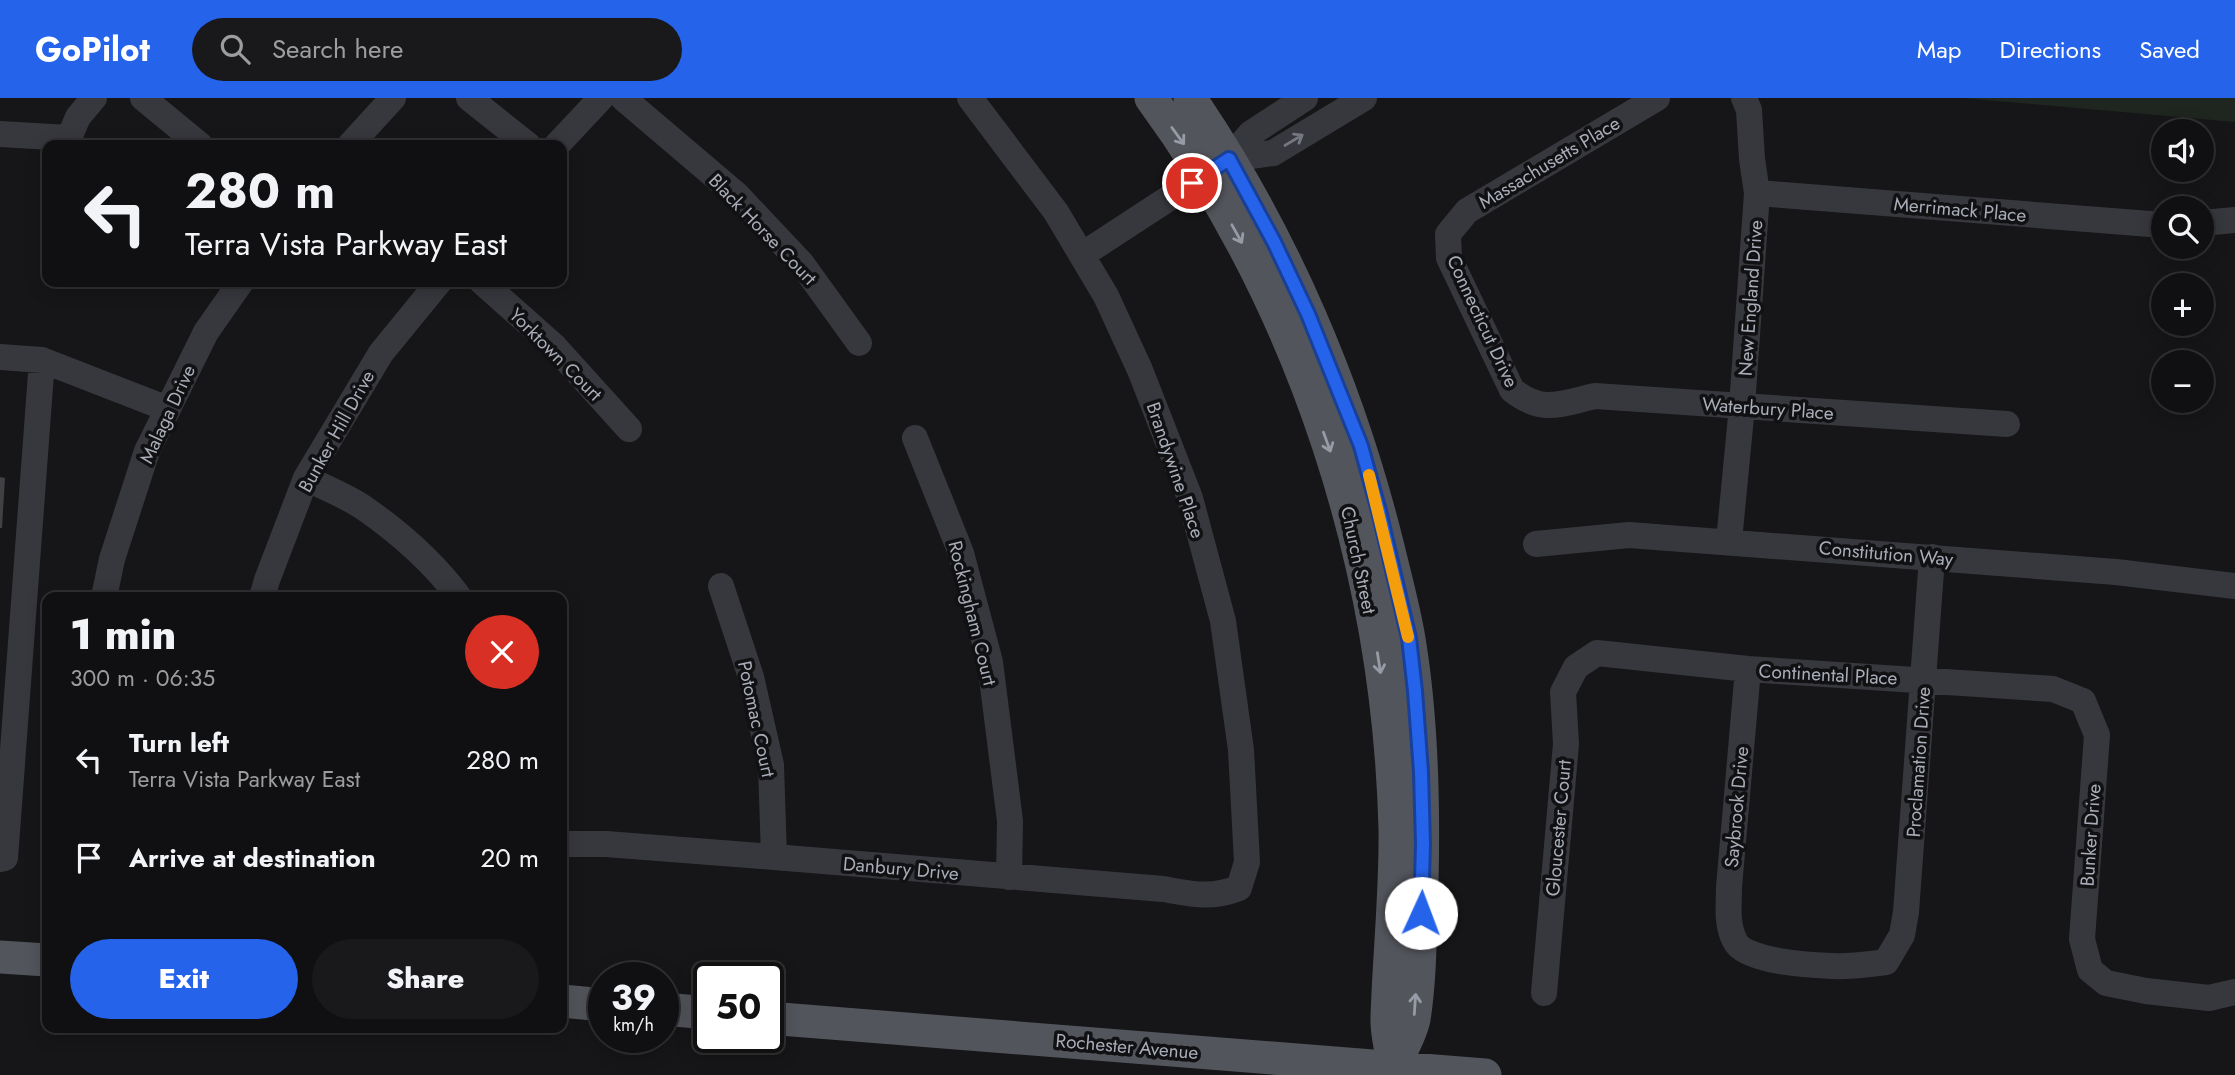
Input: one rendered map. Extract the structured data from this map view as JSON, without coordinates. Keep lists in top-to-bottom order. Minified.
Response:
{"streets":{"main road":["Church Street","Rochester Avenue"],"street":["Massachusetts Place","Merrimack Place","Black Horse Court","New England Drive","Connecticut Drive","Yorktown Court","Waterbury Place","Malaga Drive","Bunker Hill Drive","Brandywine Place","Constitution Way","Rockingham Court","Continental Place","Potomac Court","Proclamation Drive","Saybrook Drive","Gloucester Court","Bunker Drive","Danbury Drive"]},"crossings":[["Massachusetts Place","Connecticut Drive"],["Merrimack Place","New England Drive"],["New England Drive","Waterbury Place"],["New England Drive","Constitution Way"],["Connecticut Drive","Waterbury Place"],["Brandywine Place","Danbury Drive"],["Constitution Way","Proclamation Drive"],["Church Street","Rochester Avenue"],["Rockingham Court","Danbury Drive"],["Continental Place","Proclamation Drive"],["Continental Place","Saybrook Drive"],["Continental Place","Gloucester Court"],["Continental Place","Bunker Drive"],["Potomac Court","Danbury Drive"],["Proclamation Drive","Saybrook Drive"]],"page":{"header":"GoPilot","search":"Search here","nav":["Map","Directions","Saved"],"map_buttons":["+","−"],"turn":["280 m","Terra Vista Parkway East"],"heading":["1 min","300 m · 06:35"],"list":[{"name":"Turn left","note":"Terra Vista Parkway East","value":"280 m"},{"name":"Arrive at destination","value":"20 m"}],"buttons":["Exit","Share"],"speed":"39 km/h","limit":"50"}}
